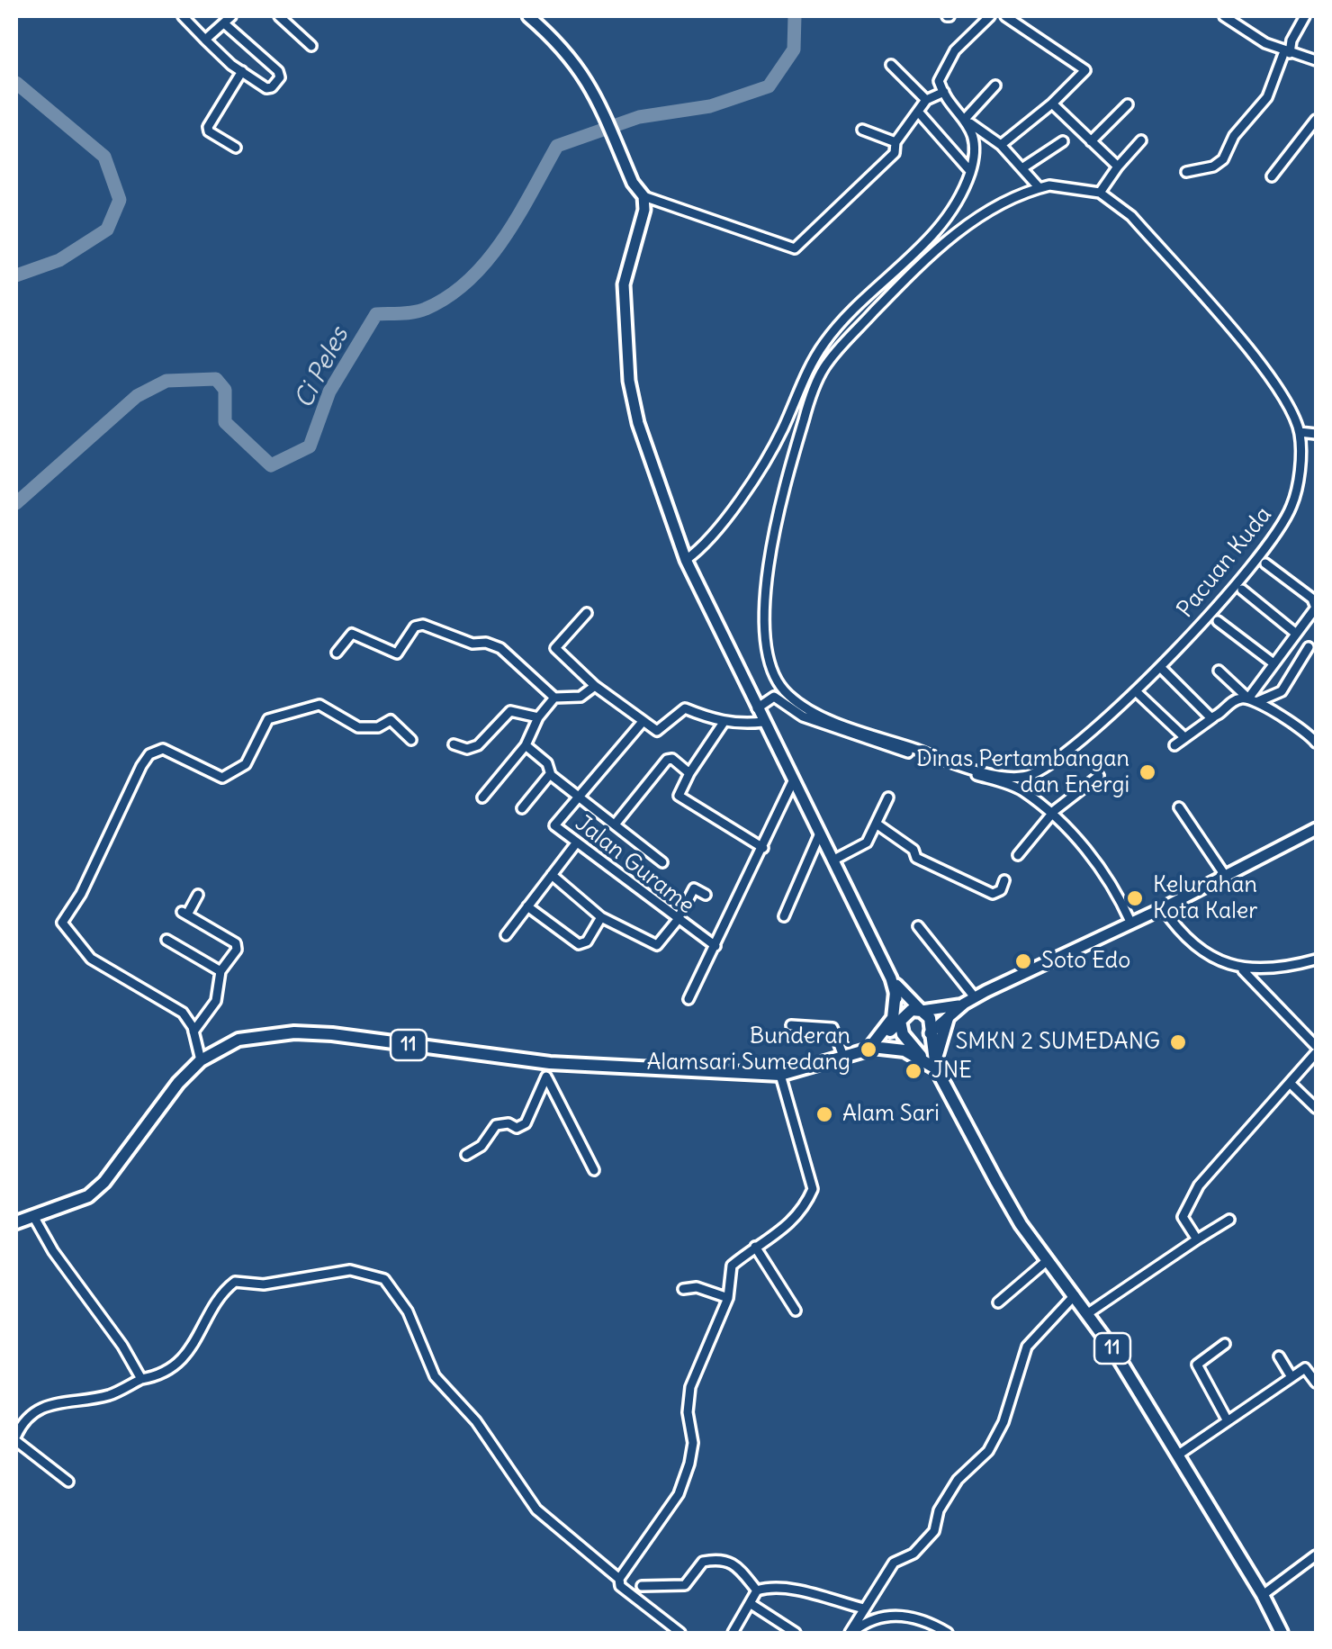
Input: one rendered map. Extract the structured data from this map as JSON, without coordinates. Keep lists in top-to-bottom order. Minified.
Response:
{"streets":{"highway":["11"],"street":["Pacuan Kuda","Jalan Gurame"]},"water":["Ci Peles"],"places":["Dinas Pertambangan dan Energi","Kelurahan Kota Kaler","Soto Edo","SMKN 2 SUMEDANG","Bunderan Alamsari Sumedang","JNE","Alam Sari"]}
